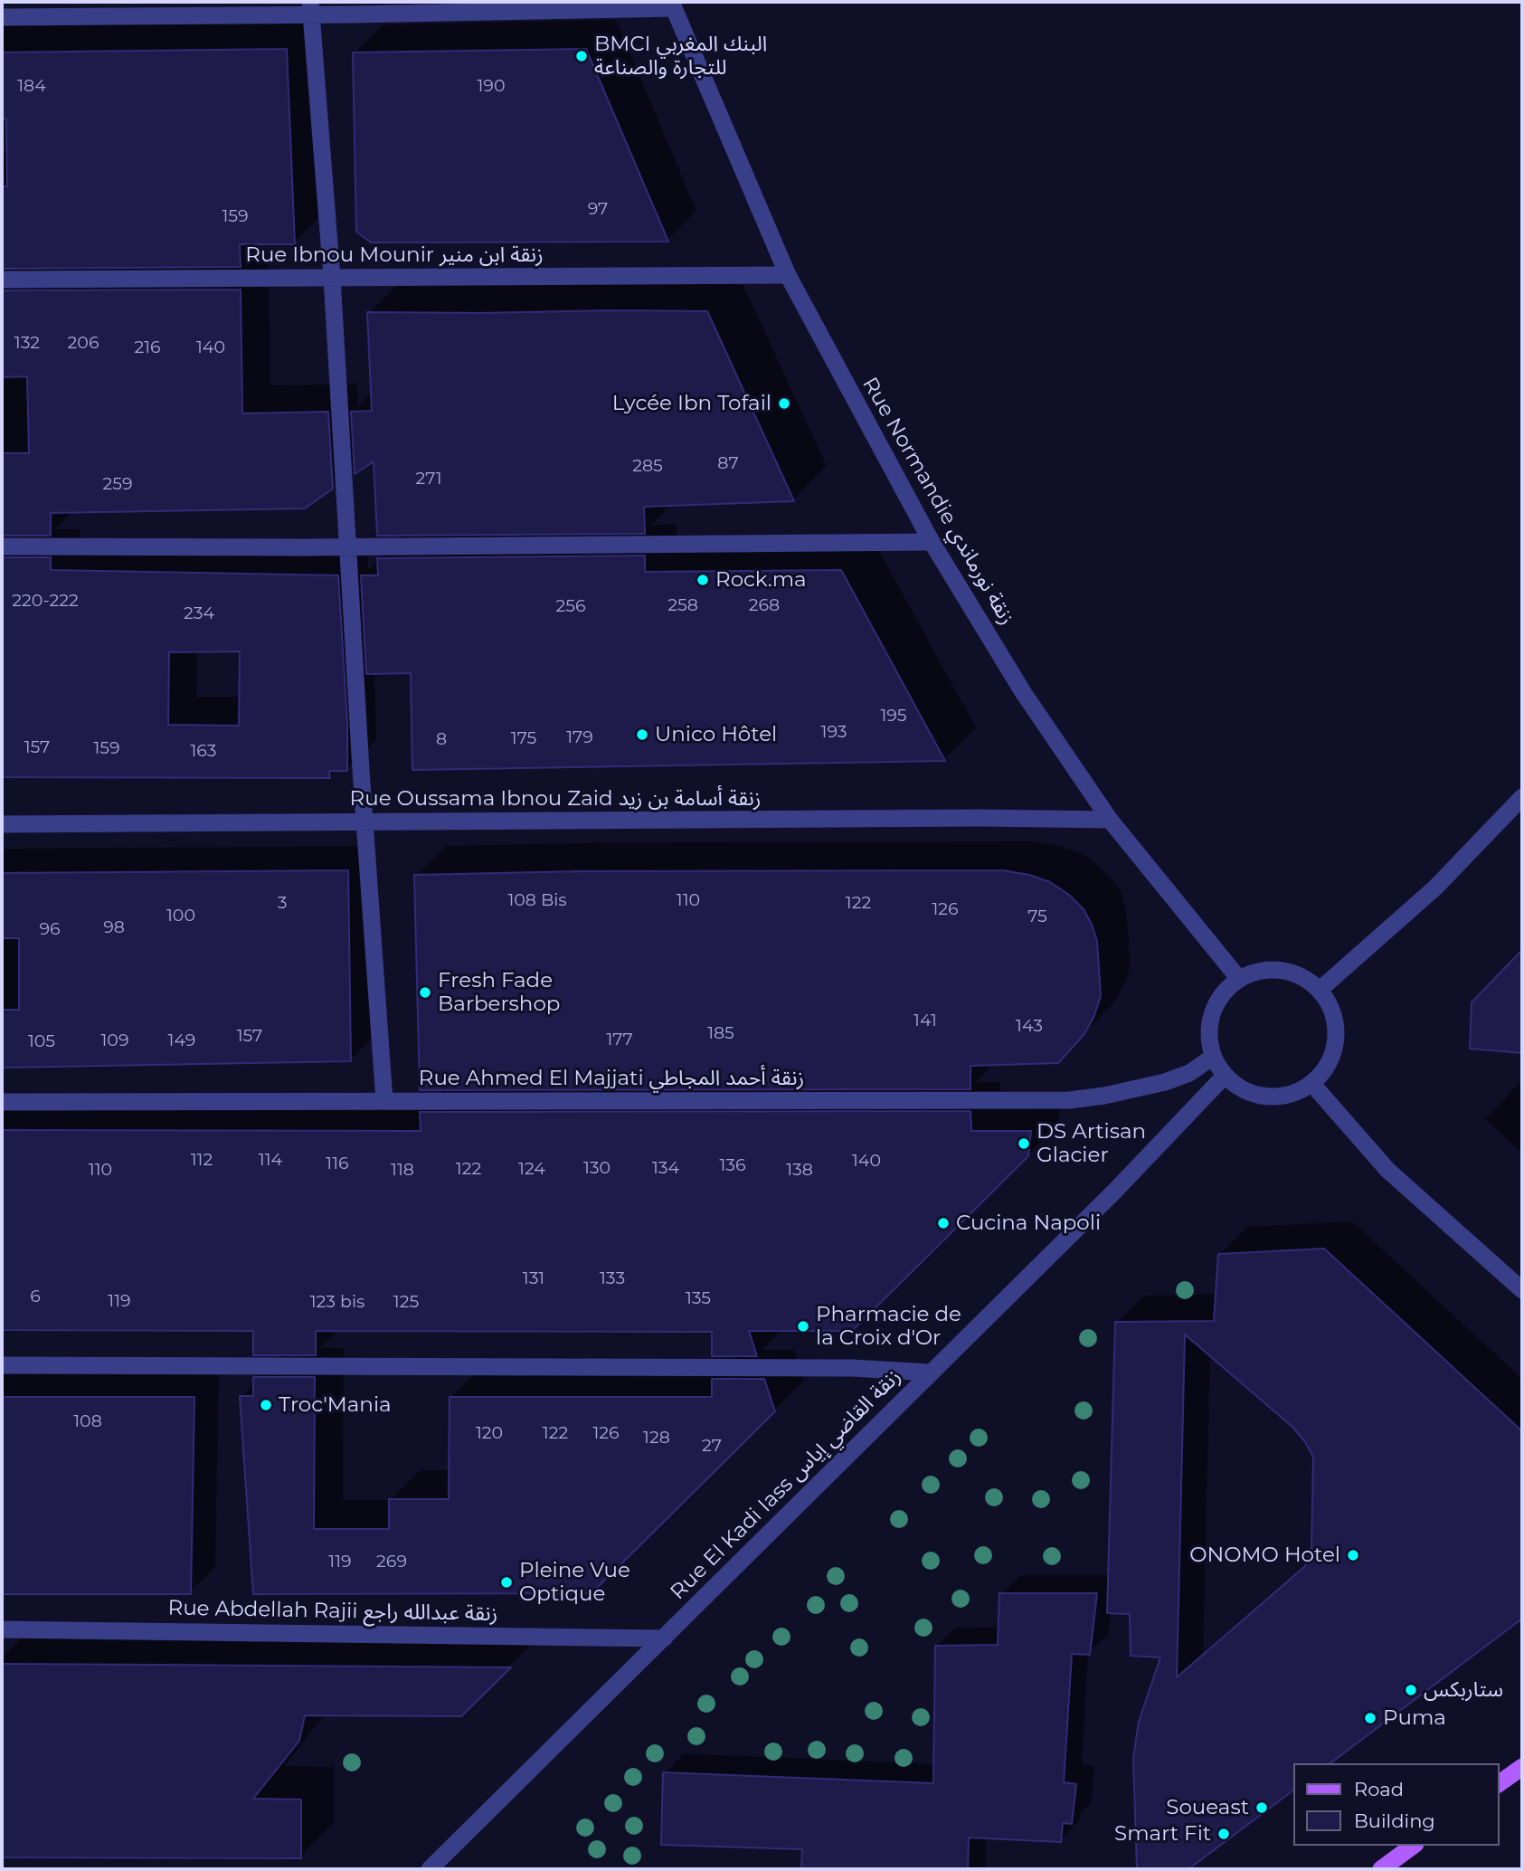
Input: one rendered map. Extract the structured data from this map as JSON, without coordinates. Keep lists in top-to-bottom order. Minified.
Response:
{"streets":{"street":["Rue Ibnou Mounir زنقة ابن منير","Rue Normandie زنقة نورماندي","Rue Oussama Ibnou Zaid زنقة أسامة بن زيد","Rue Ahmed El Majjati زنقة أحمد المجاطي","Rue El Kadi Iass زنقة القاضي إياس","Rue Abdellah Rajii زنقة عبدالله راجع"]},"crossings":[["Rue Ibnou Mounir زنقة ابن منير","Rue Normandie زنقة نورماندي"],["Rue Normandie زنقة نورماندي","Rue Oussama Ibnou Zaid زنقة أسامة بن زيد"],["Rue Normandie زنقة نورماندي","Rue Ahmed El Majjati زنقة أحمد المجاطي"],["Rue Normandie زنقة نورماندي","Rue El Kadi Iass زنقة القاضي إياس"],["Rue Ahmed El Majjati زنقة أحمد المجاطي","Rue El Kadi Iass زنقة القاضي إياس"],["Rue El Kadi Iass زنقة القاضي إياس","Rue Abdellah Rajii زنقة عبدالله راجع"]],"places":["BMCI البنك المغربي للتجارة والصناعة","Lycée Ibn Tofail","Rock.ma","Unico Hôtel","Fresh Fade Barbershop","DS Artisan Glacier","Cucina Napoli","Pharmacie de la Croix d'Or","Troc'Mania","ONOMO Hotel","Pleine Vue Optique","ستاربكس","Puma","Soueast","Smart Fit"],"house_numbers":["184","190","97","159","132","206","216","140","87","285","271","259","220-222","258","268","256","234","195","193","179","175","8","157","159","163","108 Bis","110","3","122","126","100","75","98","96","141","143","185","157","177","109","149","105","112","114","140","116","136","130","134","122","124","110","118","138","131","133","6","135","119","123 bis","125","108","120","122","126","128","27","119","269"],"legend":["Road","Building"]}
